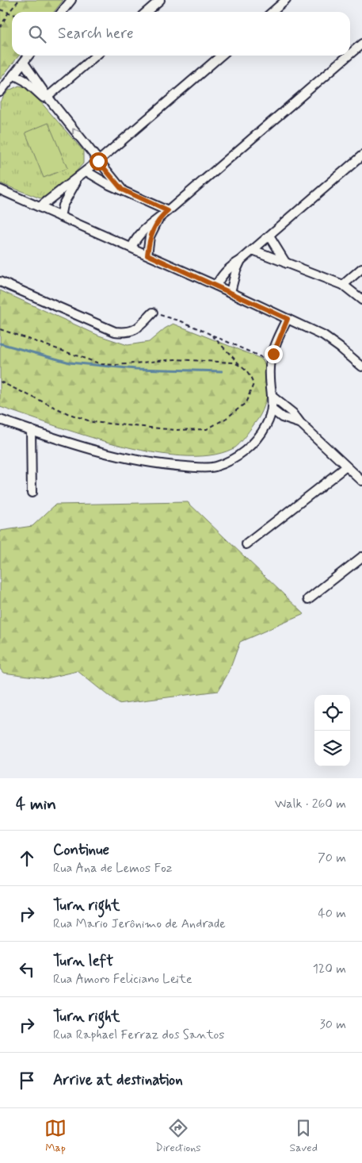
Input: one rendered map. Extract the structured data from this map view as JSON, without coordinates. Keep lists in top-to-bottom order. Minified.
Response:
{"page":{"search":"Search here","heading":["4 min","Walk · 260 m"],"list":[["Continue","Rua Ana de Lemos Foz","70 m"],["Turn right","Rua Mario Jerônimo de Andrade","40 m"],["Turn left","Rua Amoro Feliciano Leite","120 m"],["Turn right","Rua Raphael Ferraz dos Santos","30 m"],"Arrive at destination"],"nav":["Map","Directions","Saved"]}}
